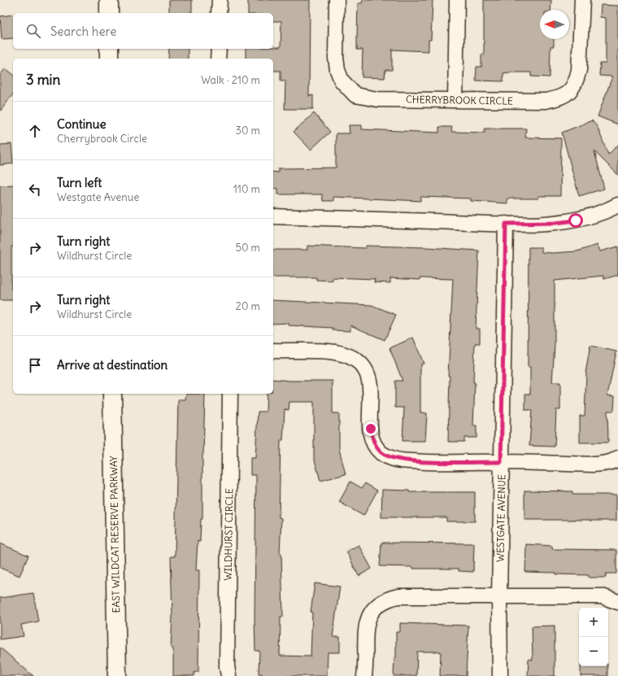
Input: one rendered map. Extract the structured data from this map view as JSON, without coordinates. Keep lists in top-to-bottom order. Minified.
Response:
{"streets":{"main road":["EAST WILDCAT RESERVE PARKWAY"],"street":["CHERRYBROOK CIRCLE","WESTGATE AVENUE","WILDHURST CIRCLE"]},"north":"left","page":{"search":"Search here","heading":["3 min","Walk · 210 m"],"list":[["Continue","Cherrybrook Circle","30 m"],["Turn left","Westgate Avenue","110 m"],["Turn right","Wildhurst Circle","50 m"],["Turn right","Wildhurst Circle","20 m"],"Arrive at destination"],"map_buttons":["+","−"]}}
